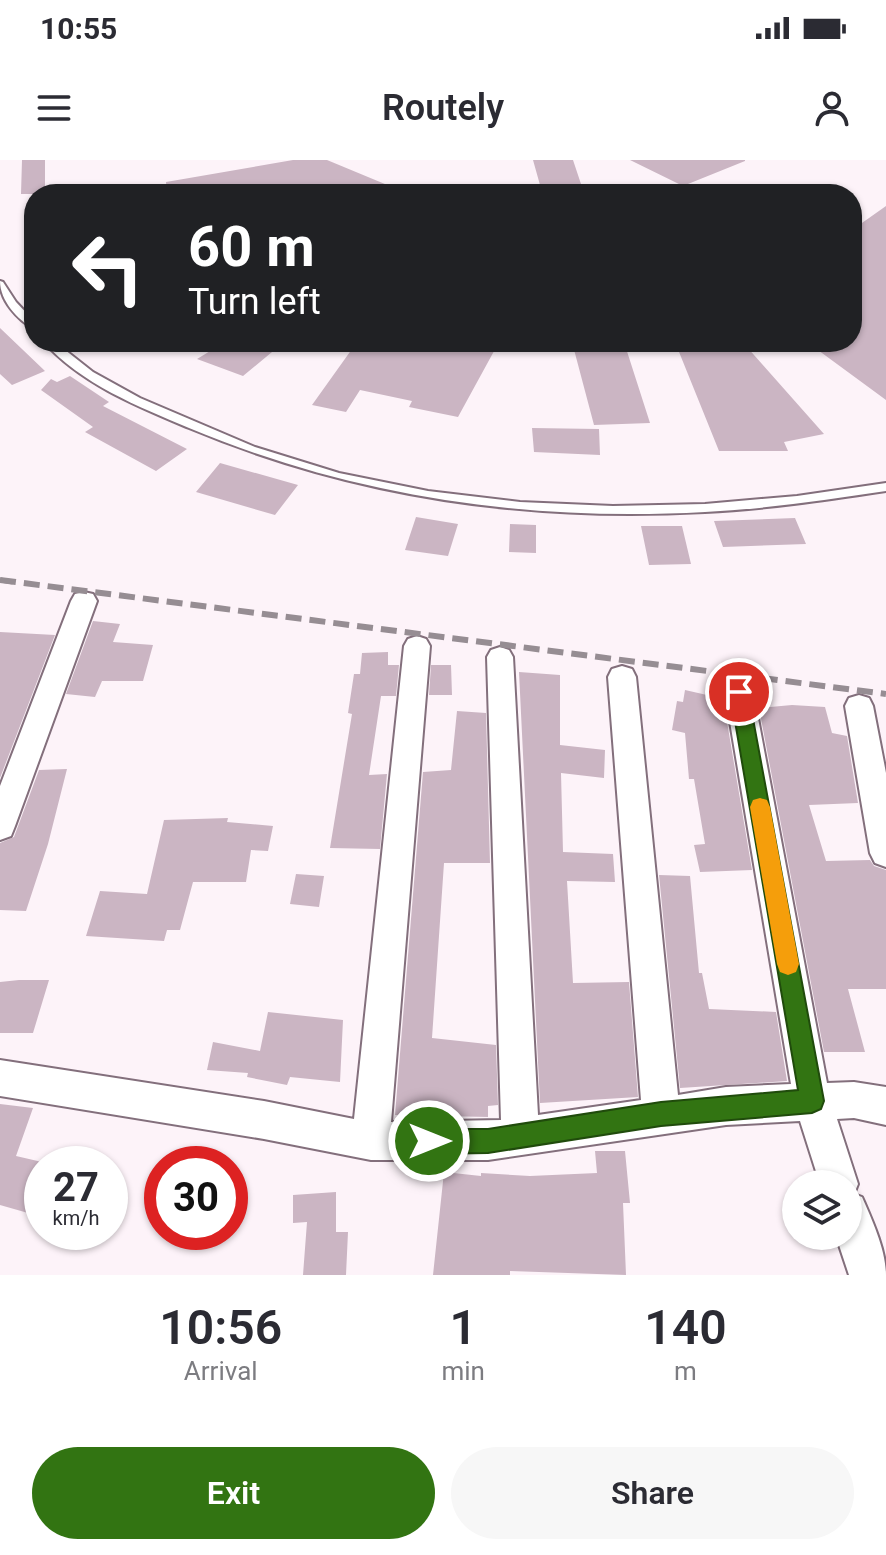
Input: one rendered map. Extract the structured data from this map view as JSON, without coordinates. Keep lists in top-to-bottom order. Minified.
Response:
{"page":{"status":"10:55","header":"Routely","turn":["60 m","Turn left"],"speed":"27 km/h","limit":"30","eta":["10:56","Arrival","1","min","140","m"],"buttons":["Exit","Share"]}}
